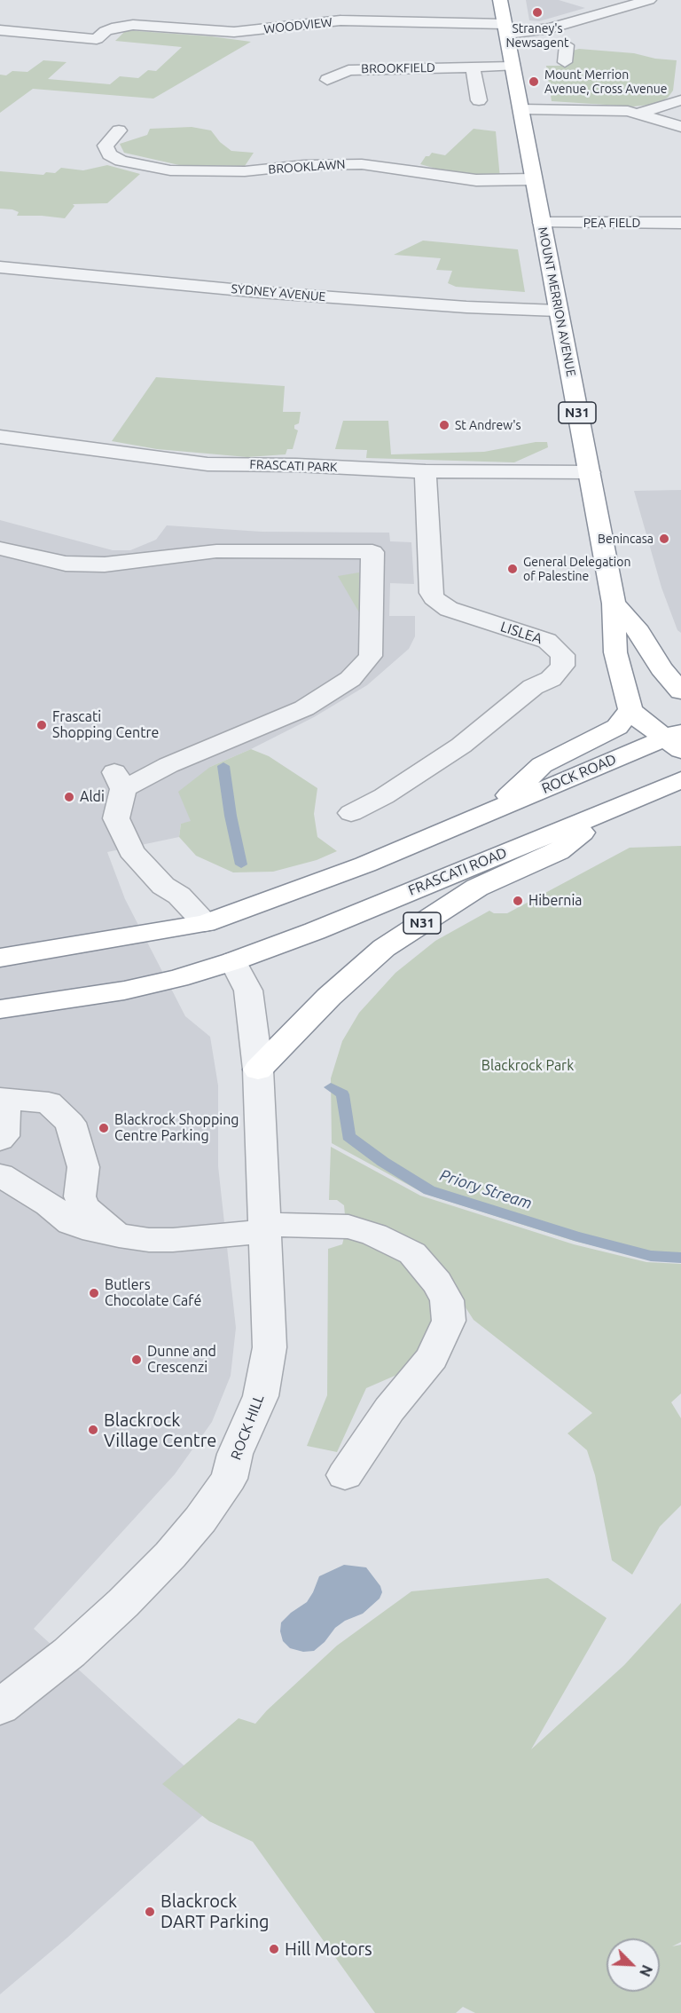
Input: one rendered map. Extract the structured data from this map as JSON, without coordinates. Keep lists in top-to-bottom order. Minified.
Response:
{"streets":{"highway":["MOUNT MERRION AVENUE","N31","ROCK ROAD","FRASCATI ROAD"],"street":["WOODVIEW","BROOKFIELD","BROOKLAWN","PEA FIELD","SYDNEY AVENUE","FRASCATI PARK","LISLEA","ROCK HILL"]},"crossings":[["WOODVIEW","MOUNT MERRION AVENUE"],["BROOKFIELD","MOUNT MERRION AVENUE"],["BROOKLAWN","MOUNT MERRION AVENUE"],["PEA FIELD","MOUNT MERRION AVENUE"],["SYDNEY AVENUE","MOUNT MERRION AVENUE"],["MOUNT MERRION AVENUE","FRASCATI PARK"],["N31","FRASCATI ROAD"],["N31","ROCK HILL"],["FRASCATI PARK","LISLEA"],["FRASCATI ROAD","ROCK HILL"]],"water":["Priory Stream"],"parks":["Blackrock Park"],"places":["Straney's Newsagent","Mount Merrion Avenue, Cross Avenue","St Andrew's","Benincasa","General Delegation of Palestine","Frascati Shopping Centre","Aldi","Hibernia","Blackrock Shopping Centre Parking","Butlers Chocolate Café","Dunne and Crescenzi","Blackrock Village Centre","Blackrock DART Parking","Hill Motors"],"north":"bottom right"}
